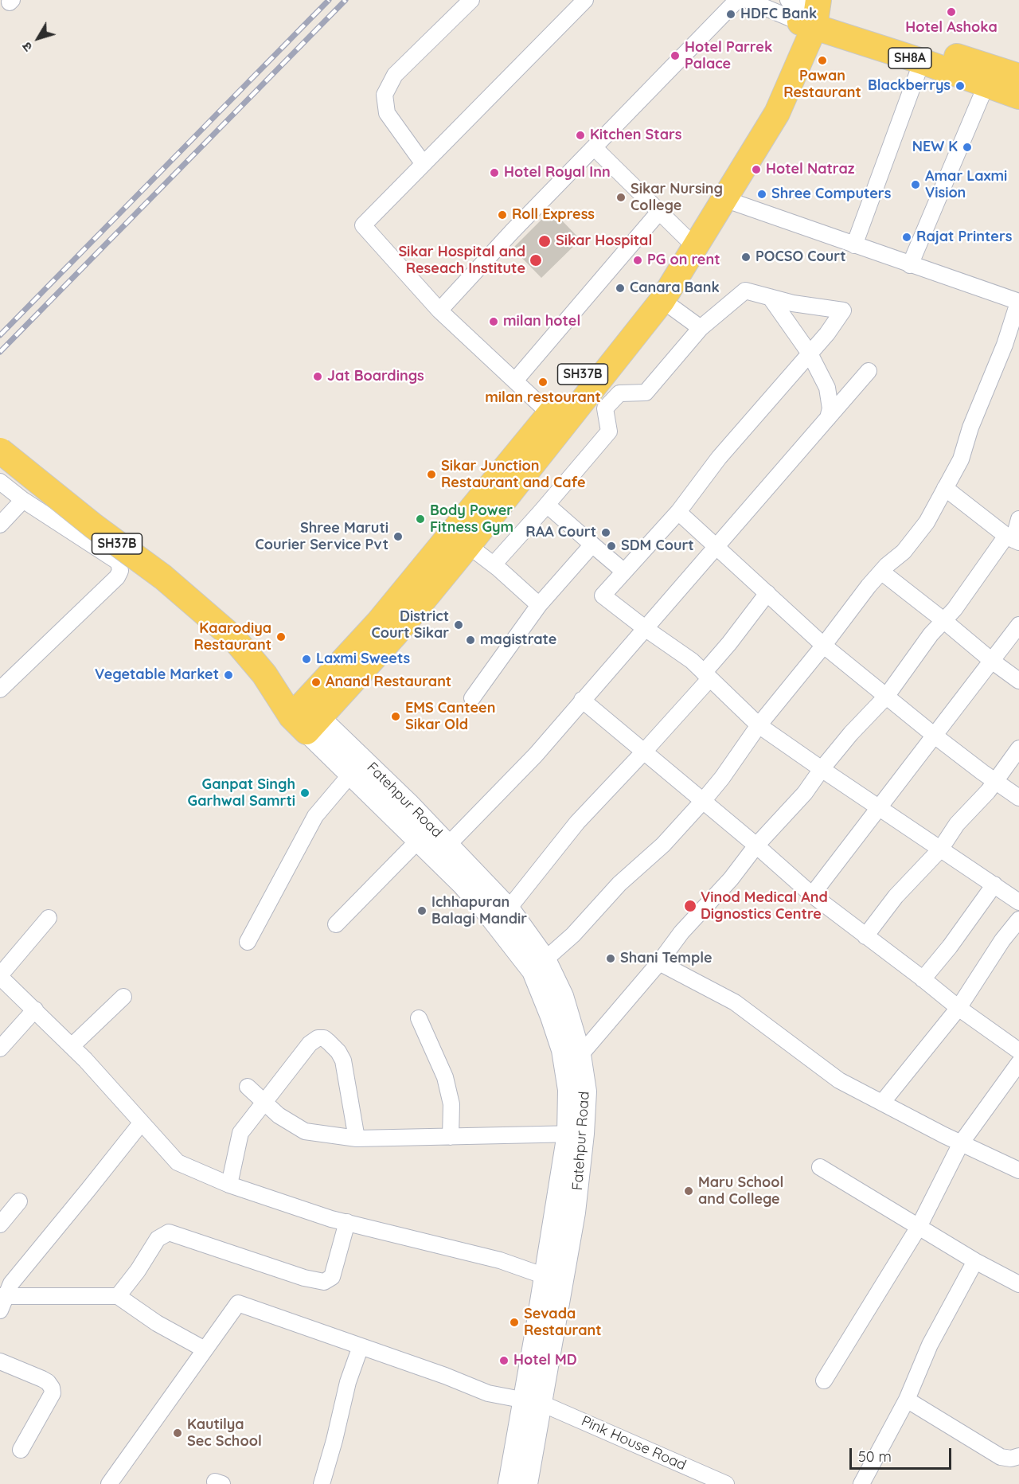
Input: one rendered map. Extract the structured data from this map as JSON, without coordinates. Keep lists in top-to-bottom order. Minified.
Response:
{"streets":{"main road":["SH8A","SH37B"],"street":["Fatehpur Road","Pink House Road"]},"crossings":[["SH8A","SH37B"],["SH37B","Fatehpur Road"],["Fatehpur Road","Pink House Road"]],"places":["Hotel Ashoka","HDFC Bank","Hotel Parrek Palace","Pawan Restaurant","Blackberrys","Kitchen Stars","NEW K","Hotel Natraz","Hotel Royal Inn","Amar Laxmi Vision","Shree Computers","Sikar Nursing College","Roll Express","Rajat Printers","Sikar Hospital","POCSO Court","Sikar Hospital and Reseach Institute","PG on rent","Canara Bank","milan hotel","Jat Boardings","milan restourant","Sikar Junction Restaurant and Cafe","Body Power Fitness Gym","RAA Court","Shree Maruti Courier Service Pvt","SDM Court","District Court Sikar","Kaarodiya Restaurant","magistrate","Laxmi Sweets","Vegetable Market","Anand Restaurant","EMS Canteen Sikar Old","Ganpat Singh Garhwal Samrti","Vinod Medical And Dignostics Centre","Ichhapuran Balagi Mandir","Shani Temple","Maru School and College","Sevada Restaurant","Hotel MD","Kautilya Sec School"],"scale_bar":"50 m","north":"bottom left"}
